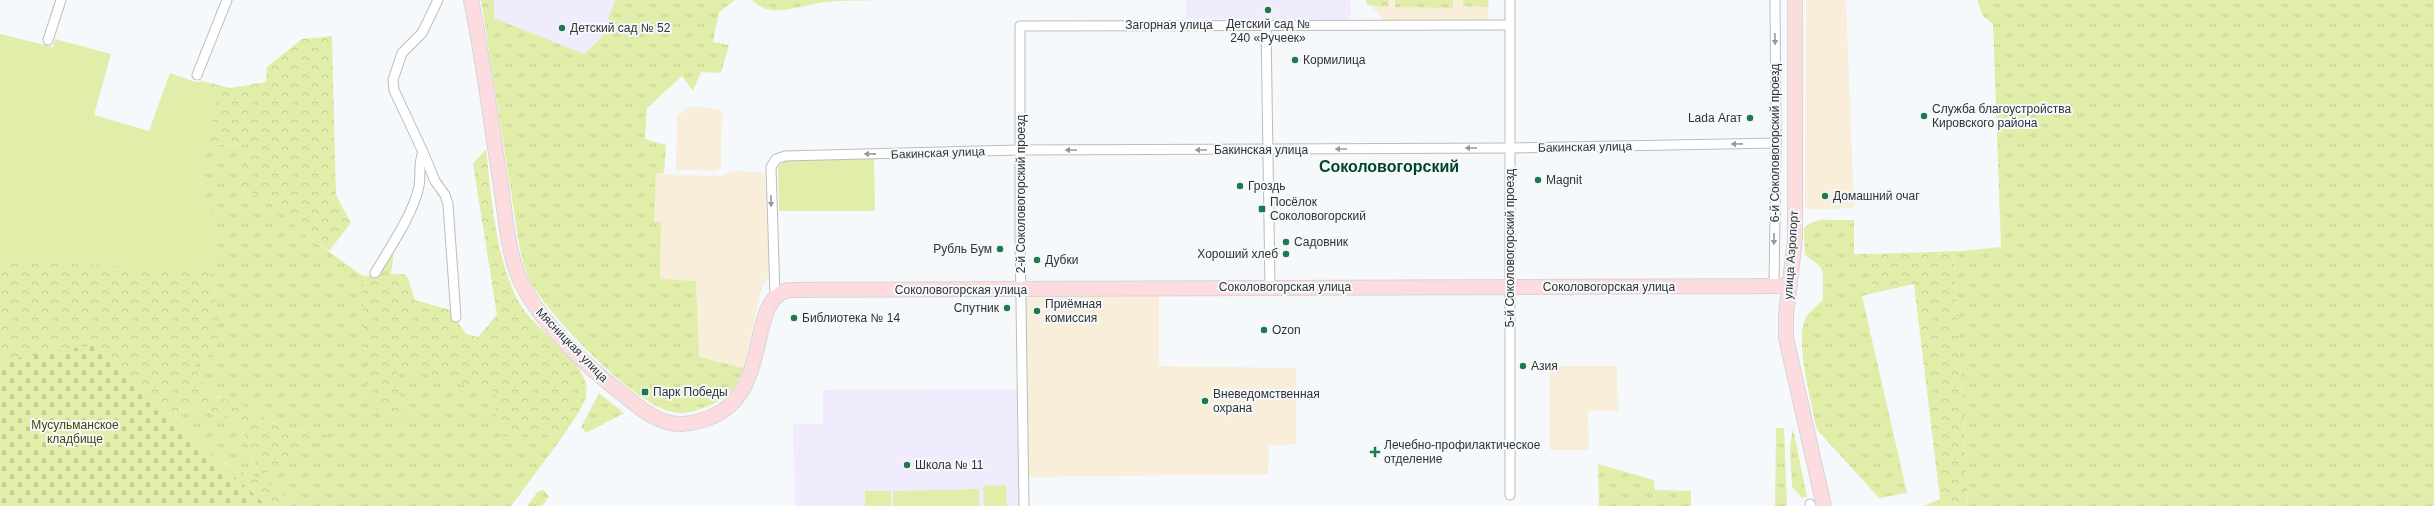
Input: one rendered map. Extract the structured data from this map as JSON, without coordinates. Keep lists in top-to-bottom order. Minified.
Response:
{"streets":{"main road":["улица Аэропорт","Соколовогорская улица","Мясницкая улица"],"street":["Загорная улица","6-й Соколовогорский проезд","Бакинская улица","2-й Соколовогорский проезд","5-й Соколовогорский проезд"]},"crossings":[["Загорная улица","2-й Соколовогорский проезд"],["Загорная улица","5-й Соколовогорский проезд"],["6-й Соколовогорский проезд","Бакинская улица"],["6-й Соколовогорский проезд","Соколовогорская улица"],["Бакинская улица","2-й Соколовогорский проезд"],["Бакинская улица","5-й Соколовогорский проезд"],["Бакинская улица","Соколовогорская улица"],["Бакинская улица","Мясницкая улица"],["2-й Соколовогорский проезд","Соколовогорская улица"],["5-й Соколовогорский проезд","Соколовогорская улица"],["улица Аэропорт","Соколовогорская улица"],["Соколовогорская улица","Мясницкая улица"]],"one_way":["6-й Соколовогорский проезд","Бакинская улица"],"districts":["Соколовогорский"],"parks":["Мусульманское кладбище"],"places":{"other":["Детский сад № 240 «Ручеек»","Детский сад № 52","Кормилица","Служба благоустройства Кировского района","Lada Агат","Magnit","Гроздь","Домашний очаг","Садовник","Рубль Бум","Хороший хлеб","Дубки","Спутник","Приёмная комиссия","Библиотека № 14","Ozon","Азия","Вневедомственная охрана","Школа № 11"],"transit":["Посёлок Соколовогорский","Парк Победы"],"health":["Лечебно-профилактическое отделение"]}}
